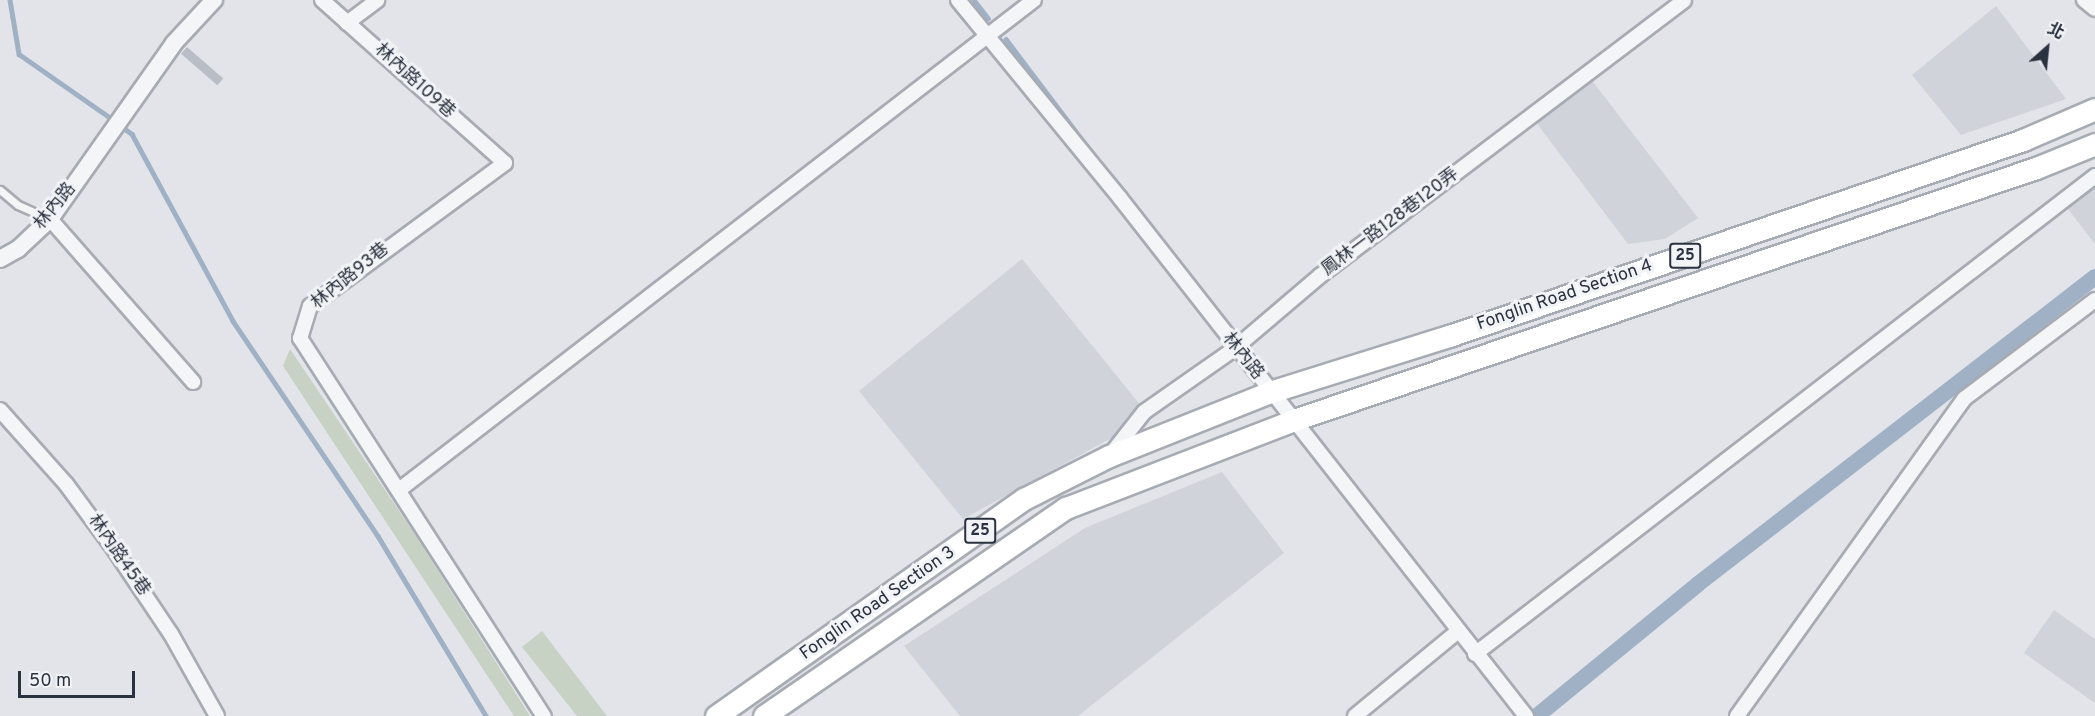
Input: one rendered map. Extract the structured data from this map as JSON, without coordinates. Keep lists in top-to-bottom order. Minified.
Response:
{"streets":{"main road":["25","Fonglin Road Section 4","Fonglin Road Section 3"],"street":["林內路109巷","林內路","鳳林一路128巷120弄","林內路93巷","林內路45巷"]},"crossings":[["林內路109巷","林內路93巷"],["林內路","鳳林一路128巷120弄"],["林內路","Fonglin Road Section 4"],["林內路","Fonglin Road Section 3"],["鳳林一路128巷120弄","Fonglin Road Section 3"],["Fonglin Road Section 4","Fonglin Road Section 3"]],"scale_bar":"50 m","north":"top right"}
